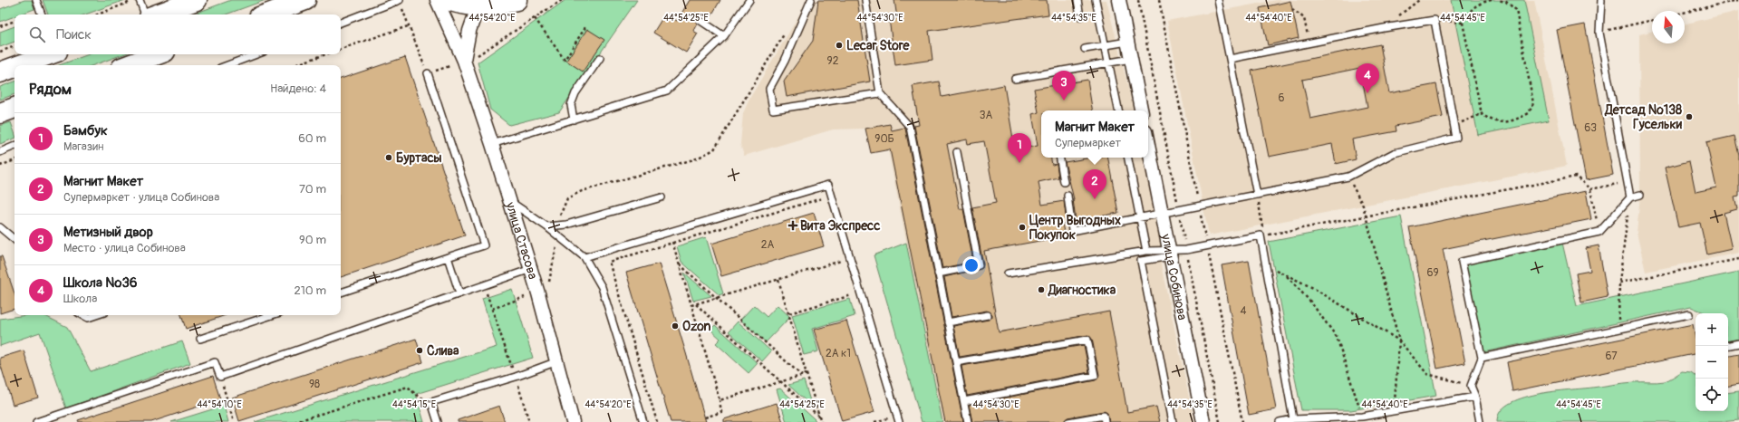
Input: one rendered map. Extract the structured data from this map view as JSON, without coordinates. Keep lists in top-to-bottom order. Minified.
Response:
{"streets":{"street":["улица Стасова","улица Собинова"]},"places":{"other":["Lecar Store","Детсад №138 Гусельки","Буртасы","Центр Выгодных Покупок","Диагностика","Ozon","Слива"],"health":["Вита Экспресс"]},"house_numbers":["92","6","3А","63","90Б","2А","69","4","2А к1","67","98"],"north":"top","page":{"search":"Поиск","pins":["4","3","1","2"],"heading":["Рядом","Найдено: 4"],"popup":["Магнит Макет","Супермаркет"],"list":[{"mark":"1","name":"Бамбук","note":"Магазин","value":"60 m"},{"mark":"2","name":"Магнит Макет","note":"Супермаркет · улица Собинова","value":"70 m"},{"mark":"3","name":"Метизный двор","note":"Место · улица Собинова","value":"90 m"},{"mark":"4","name":"Школа №36","note":"Школа","value":"210 m"}],"map_buttons":["+","−"]},"coordinates":["44°54'20\"E","44°54'25\"E","44°54'30\"E","44°54'35\"E","44°54'40\"E","44°54'45\"E","44°54'10\"E","44°54'15\"E"]}
